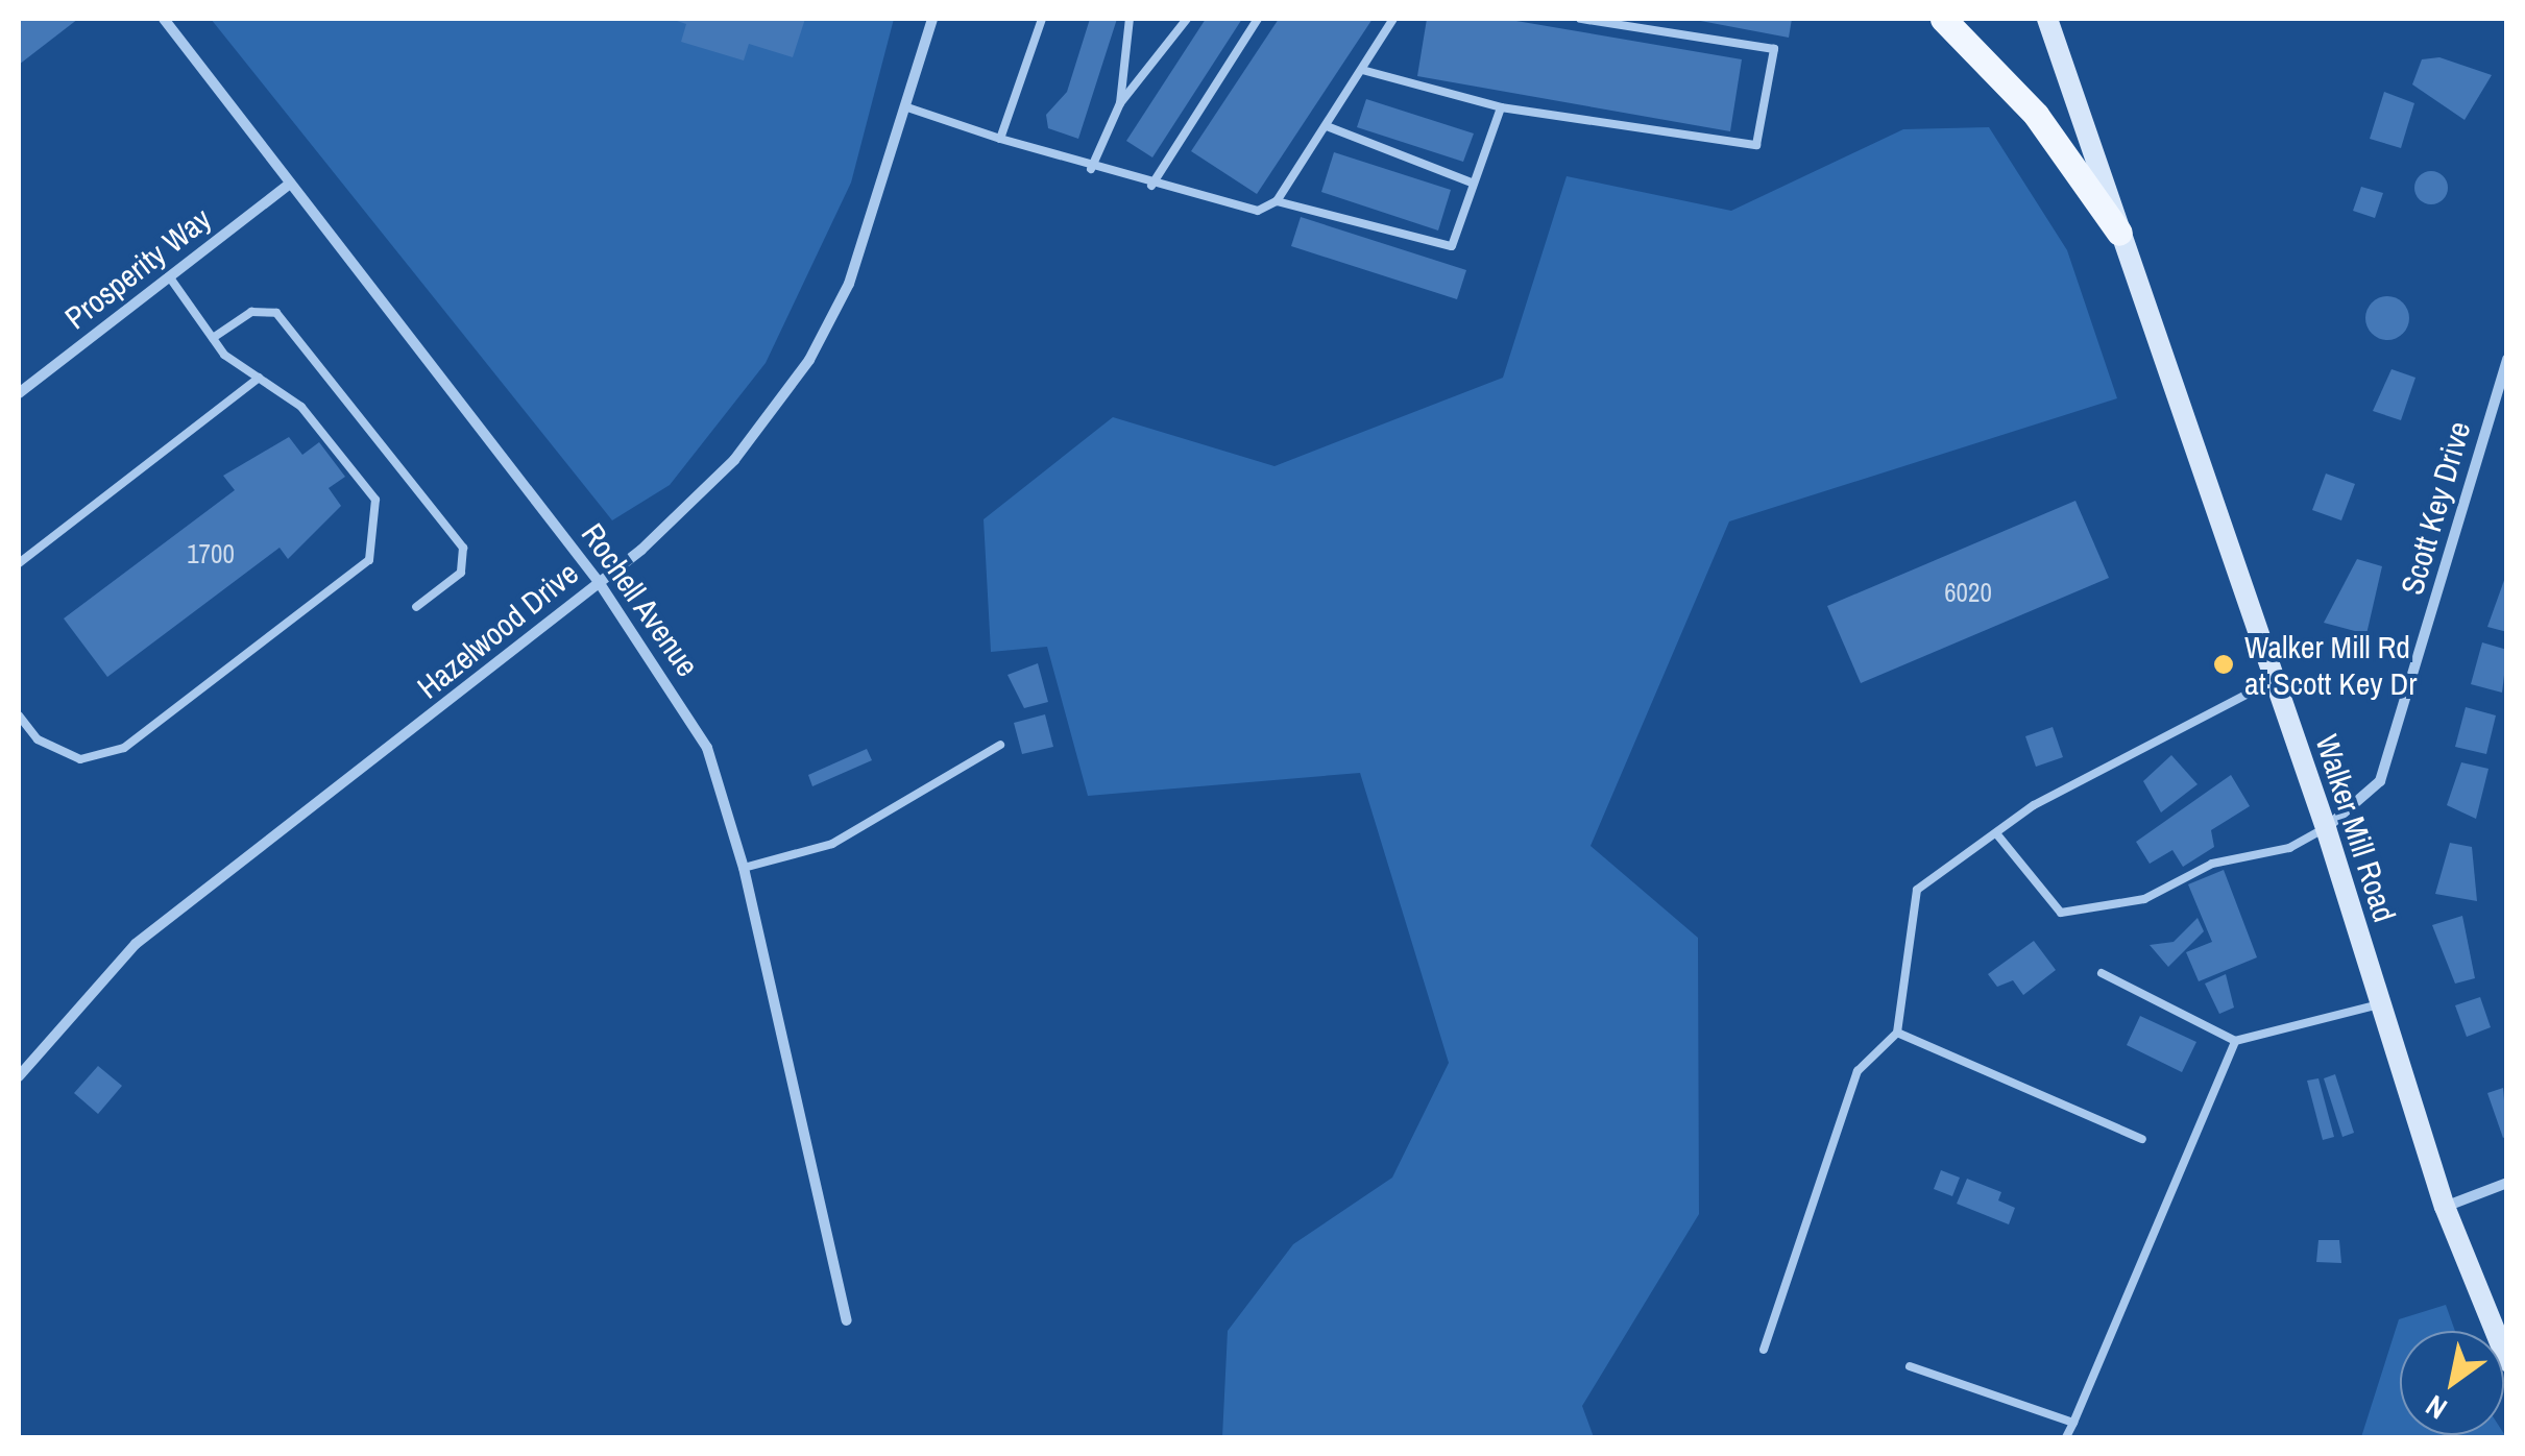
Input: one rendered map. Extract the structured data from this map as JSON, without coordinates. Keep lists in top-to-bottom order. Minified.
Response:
{"streets":{"street":["Prosperity Way","Scott Key Drive","Rochell Avenue","Hazelwood Drive","Walker Mill Road"]},"crossings":[["Prosperity Way","Rochell Avenue"],["Scott Key Drive","Walker Mill Road"],["Rochell Avenue","Hazelwood Drive"]],"places":["Walker Mill Rd at Scott Key Dr"],"house_numbers":["1700","6020"],"north":"bottom left"}
